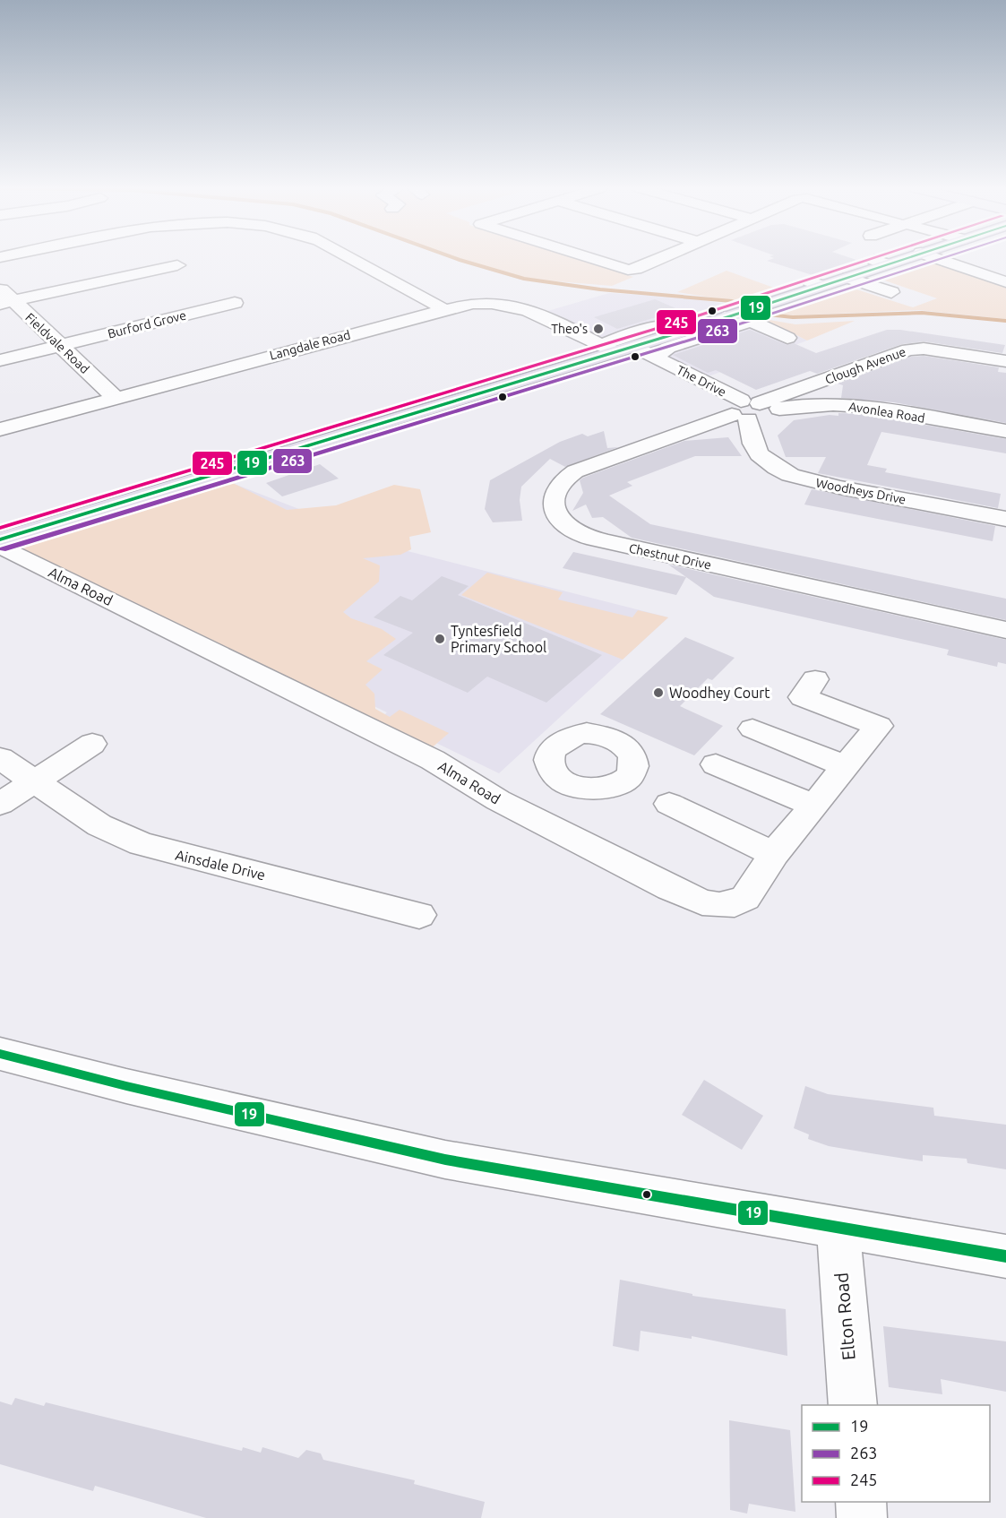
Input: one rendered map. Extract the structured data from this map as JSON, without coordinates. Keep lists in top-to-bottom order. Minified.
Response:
{"streets":{"street":["Burford Grove","Fieldvale Road","Langdale Road","Clough Avenue","The Drive","Avonlea Road","Woodheys Drive","Chestnut Drive","Alma Road","Ainsdale Drive","Elton Road"]},"crossings":[["Burford Grove","Fieldvale Road"],["Fieldvale Road","Langdale Road"],["Langdale Road","The Drive"],["Clough Avenue","The Drive"],["Clough Avenue","Avonlea Road"],["Clough Avenue","Woodheys Drive"],["Clough Avenue","Chestnut Drive"],["The Drive","Avonlea Road"],["The Drive","Woodheys Drive"],["The Drive","Chestnut Drive"],["Avonlea Road","Woodheys Drive"],["Avonlea Road","Chestnut Drive"],["Woodheys Drive","Chestnut Drive"]],"places":["Theo's","Tyntesfield Primary School","Woodhey Court"],"lines":["transit line 19","transit line 263","transit line 245"],"legend":["19","263","245"]}
